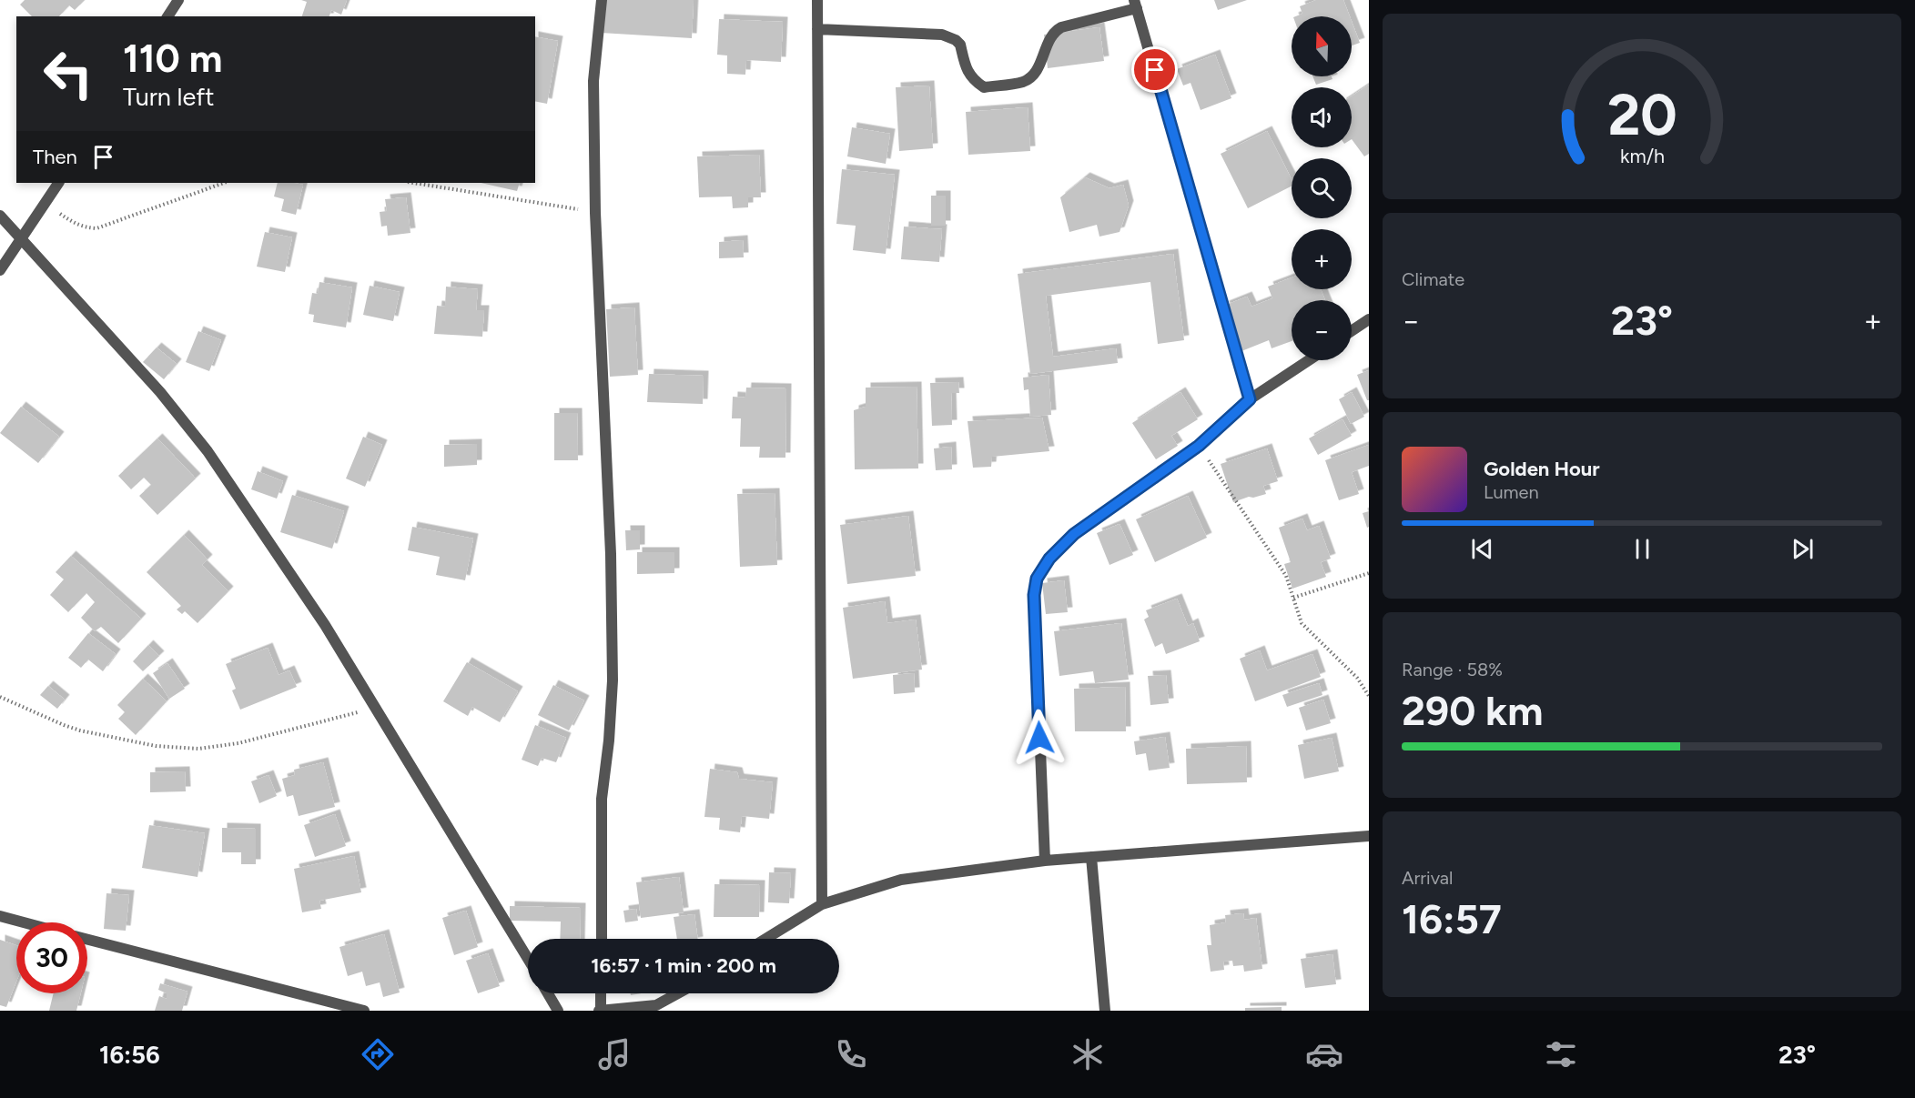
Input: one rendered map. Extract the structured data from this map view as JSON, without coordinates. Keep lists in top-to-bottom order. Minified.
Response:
{"north":"top","page":{"map_buttons":["+","−"],"turn":["110 m","Turn left"],"then":"Then","tile":["Climate",["Range · 58%","290 km"],["Arrival","16:57"]],"heat":["−","23°","+"],"song":["Golden Hour","Lumen"],"limit":"30","trip":"16:57 · 1 min · 200 m","tabs":["16:56","23°"],"gauge":["20","km/h"]}}
